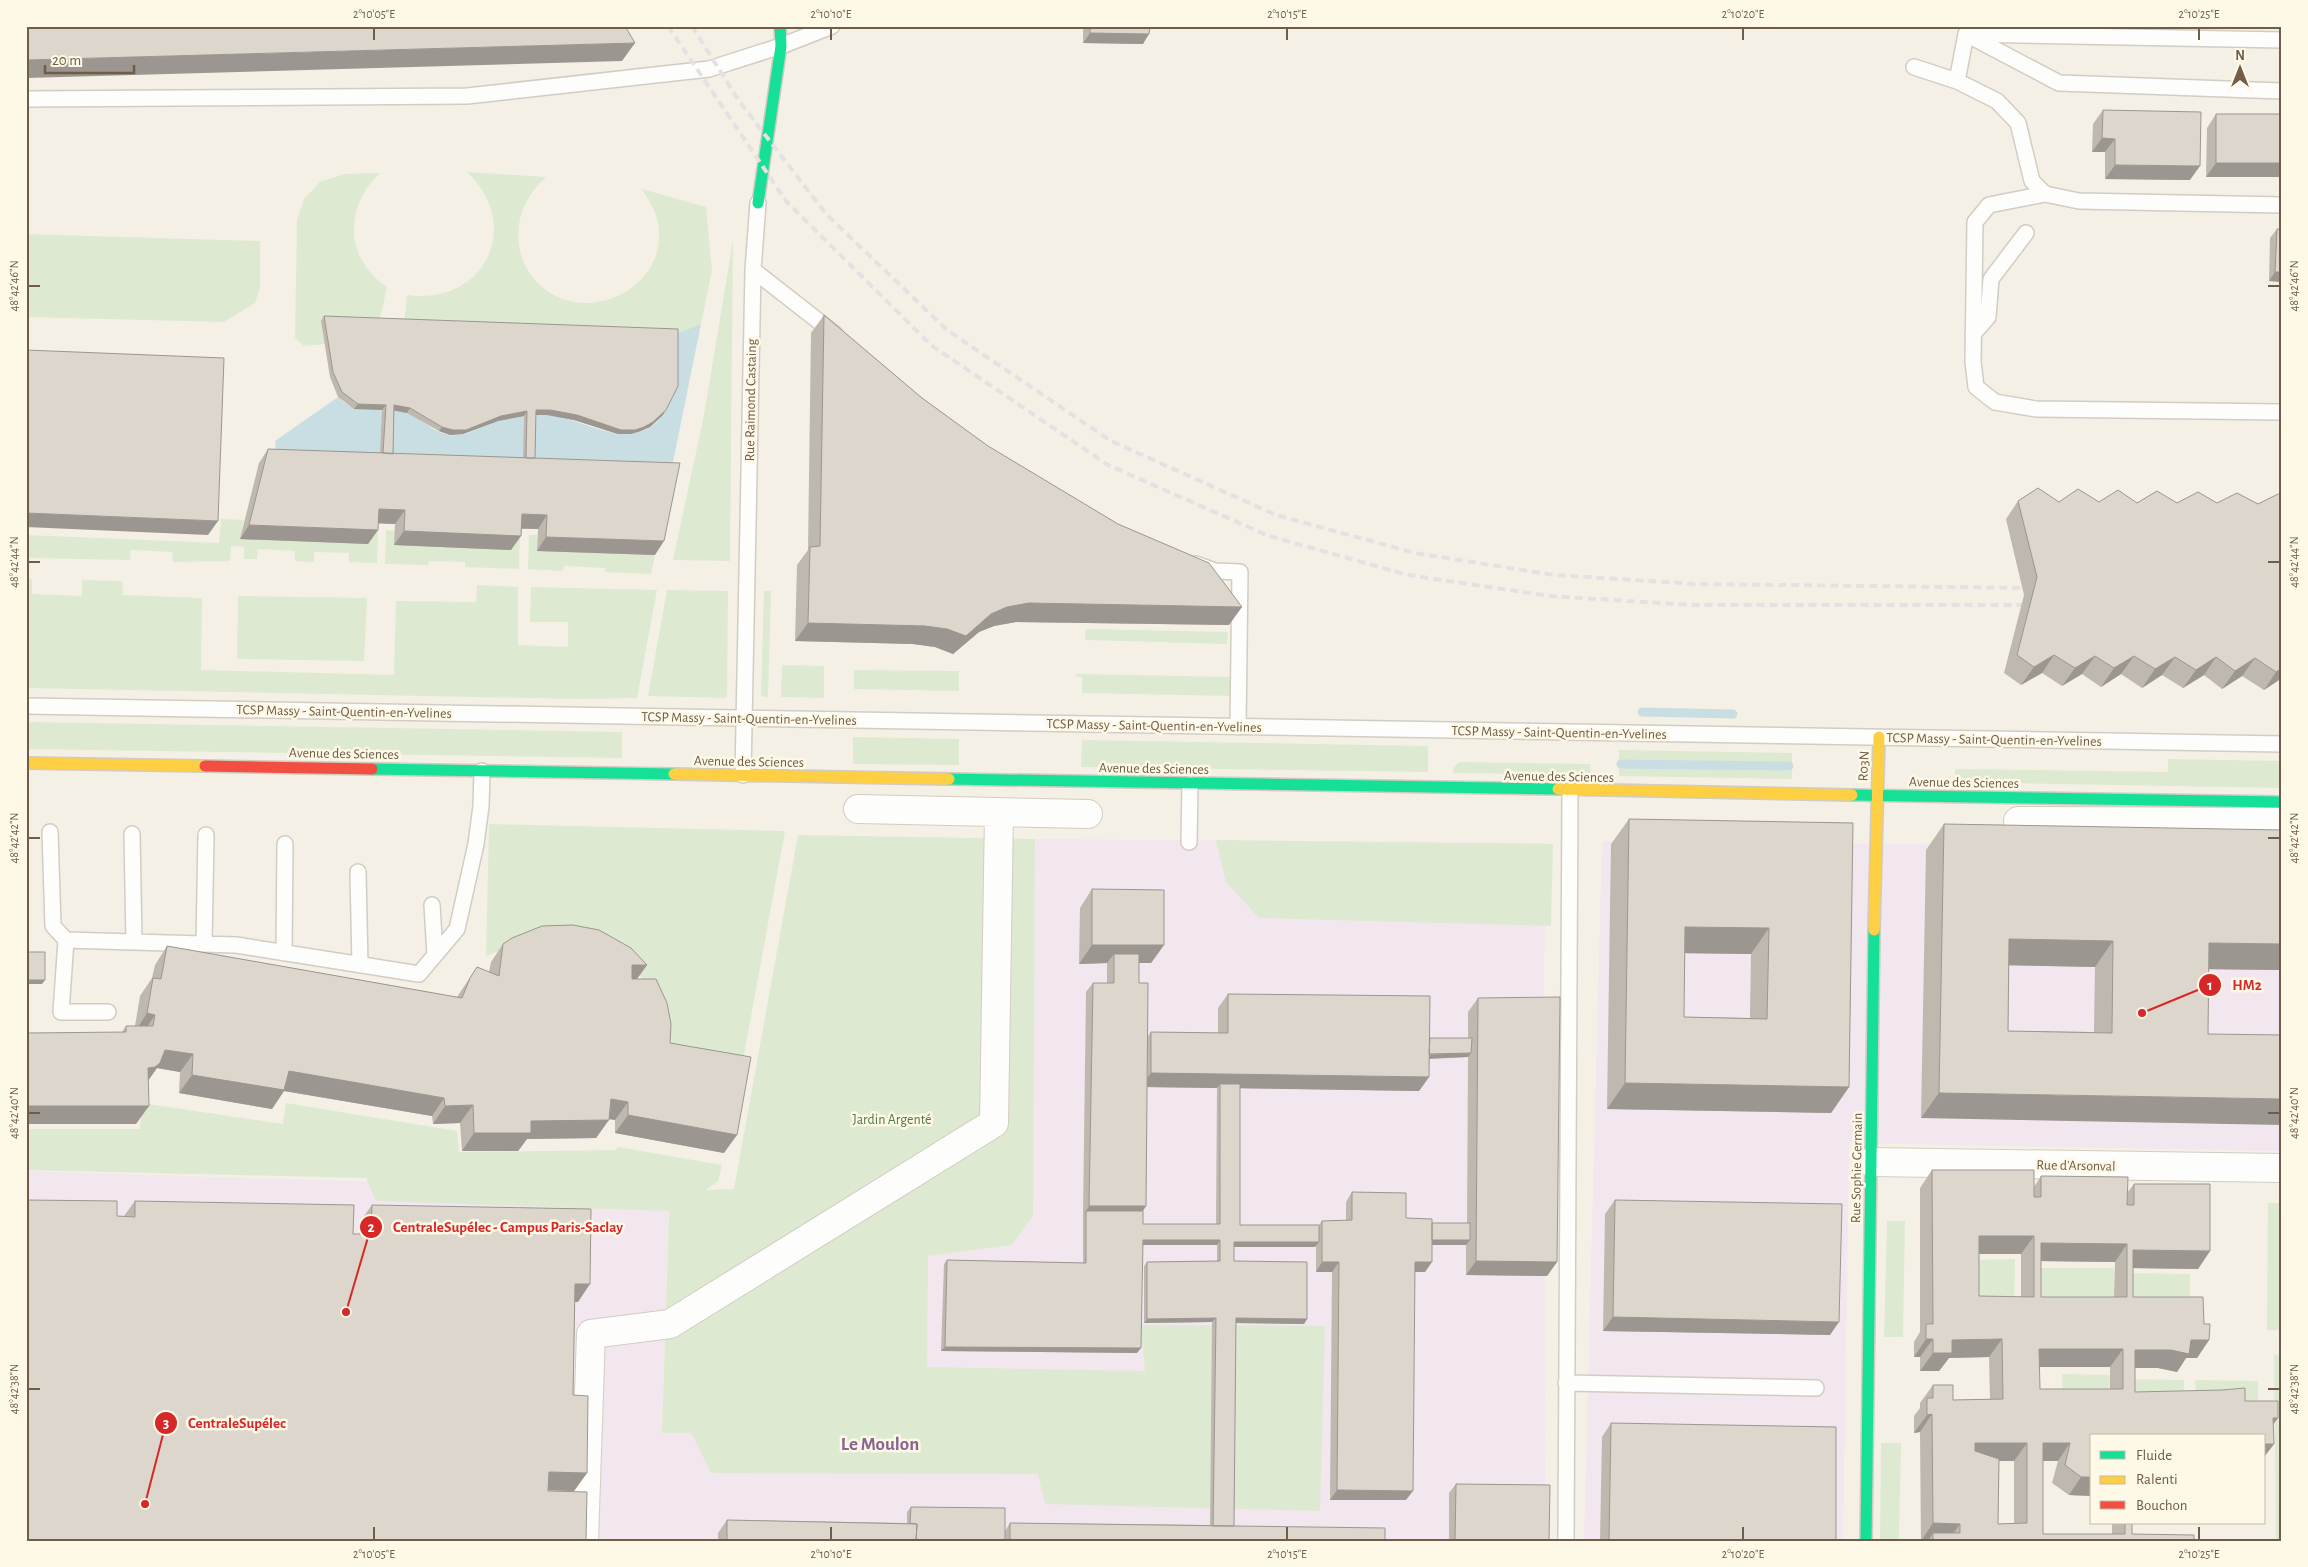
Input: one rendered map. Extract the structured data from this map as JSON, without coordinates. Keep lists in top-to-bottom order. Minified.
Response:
{"streets":{"street":["Rue Raimond Castaing","Avenue des Sciences","R03N","Rue d'Arsonval","Rue Sophie Germain"],"lane":["TCSP Massy - Saint-Quentin-en-Yvelines"]},"crossings":[["Rue Raimond Castaing","TCSP Massy - Saint-Quentin-en-Yvelines"],["Rue Raimond Castaing","Avenue des Sciences"],["TCSP Massy - Saint-Quentin-en-Yvelines","R03N"],["Avenue des Sciences","R03N"],["Avenue des Sciences","Rue Sophie Germain"],["R03N","Rue Sophie Germain"],["Rue d'Arsonval","Rue Sophie Germain"]],"districts":["Le Moulon"],"parks":["Jardin Argenté"],"places":["HM2","CentraleSupélec - Campus Paris-Saclay","CentraleSupélec"],"legend":["Fluide","Ralenti","Bouchon"],"scale_bar":"20 m","north":"top","coordinates":["2°10'05\"E","2°10'10\"E","2°10'15\"E","2°10'20\"E","2°10'25\"E","48°42'46\"N","48°42'44\"N","48°42'42\"N","48°42'40\"N","48°42'38\"N"]}
